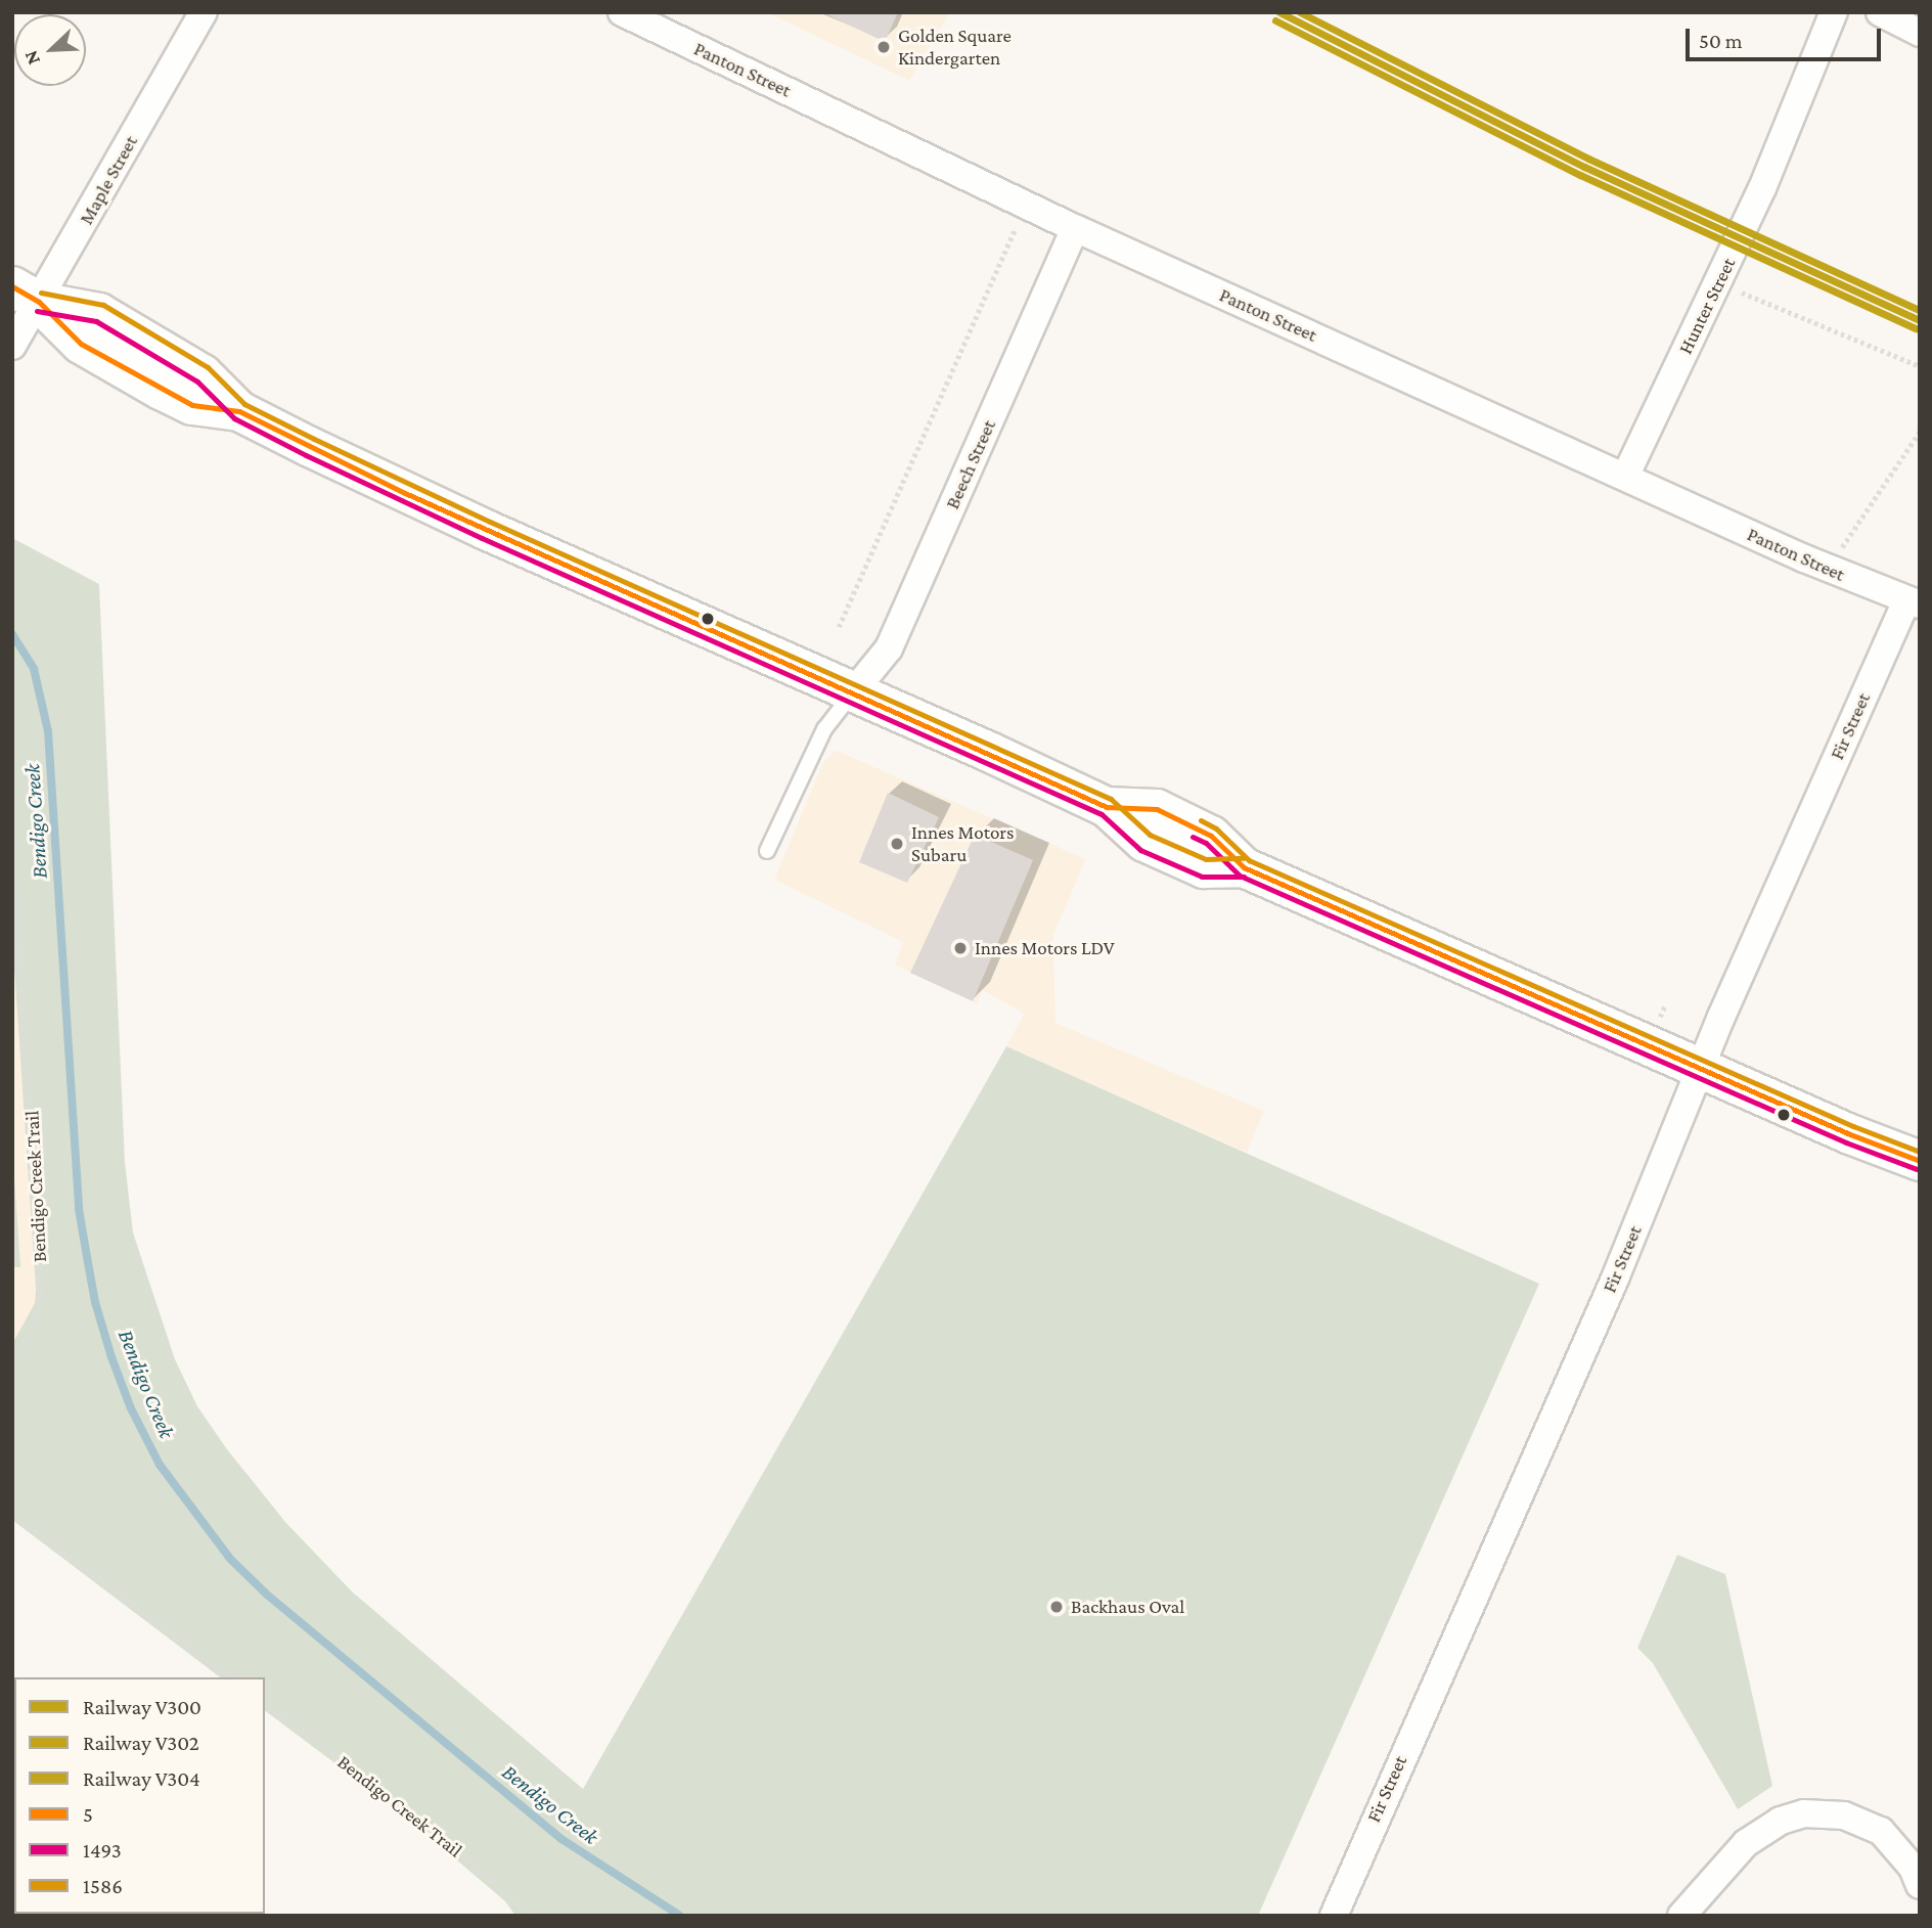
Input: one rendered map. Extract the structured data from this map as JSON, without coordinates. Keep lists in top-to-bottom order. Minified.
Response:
{"streets":{"street":["Panton Street","Maple Street","Hunter Street","Beech Street","Fir Street"],"path":["Bendigo Creek Trail"]},"crossings":[["Panton Street","Hunter Street"],["Panton Street","Beech Street"],["Panton Street","Fir Street"]],"water":["Bendigo Creek"],"places":["Golden Square Kindergarten","Innes Motors Subaru","Innes Motors LDV","Backhaus Oval"],"lines":["rail line V300","rail line V304","rail line V302","transit line 5","transit line 1586","transit line 1493"],"legend":["Railway V300","Railway V302","Railway V304","5","1493","1586"],"scale_bar":"50 m","north":"bottom left"}
